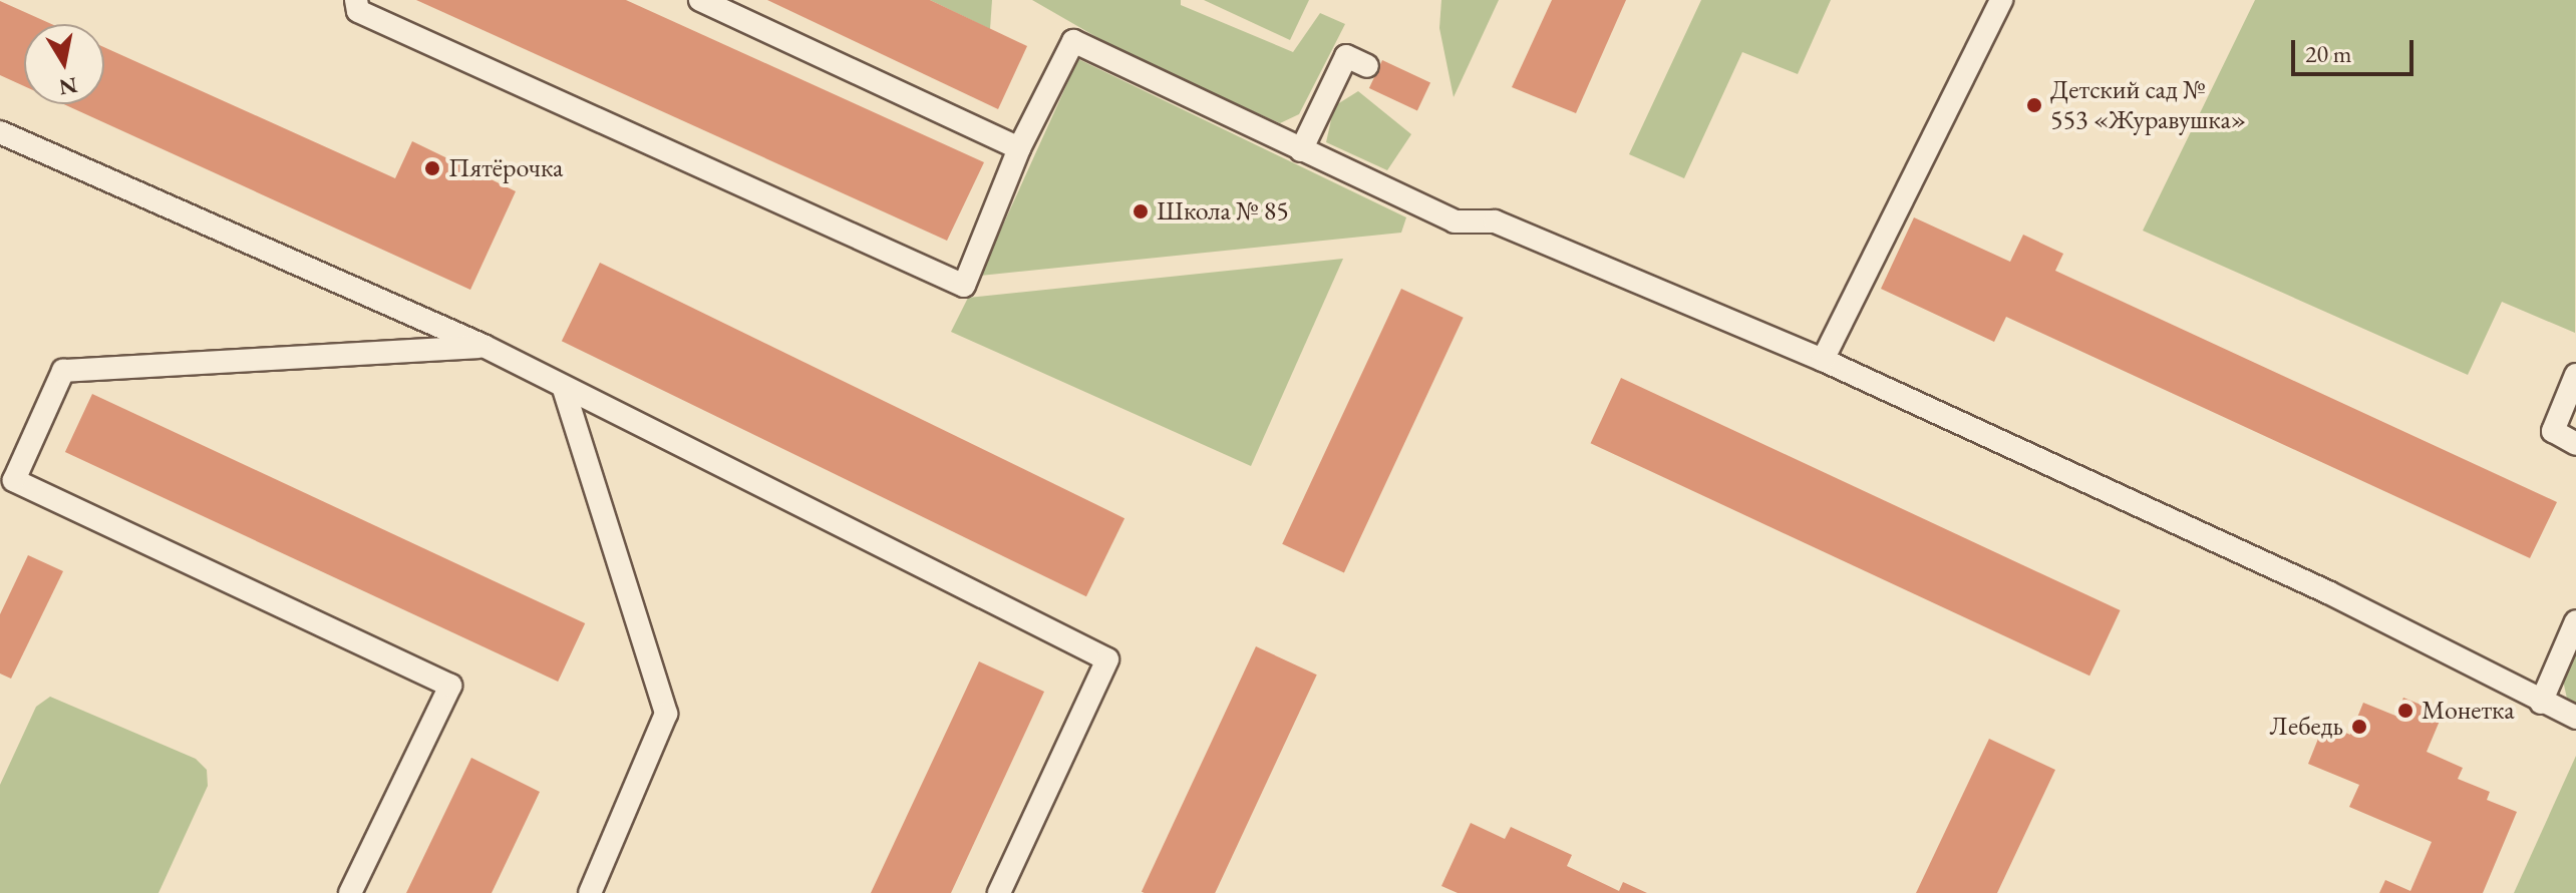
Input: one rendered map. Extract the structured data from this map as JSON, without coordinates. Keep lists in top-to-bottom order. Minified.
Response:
{"places":["Детский сад № 553 «Журавушка»","Пятёрочка","Школа № 85","Монетка","Лебедь"],"scale_bar":"20 m","north":"bottom"}
